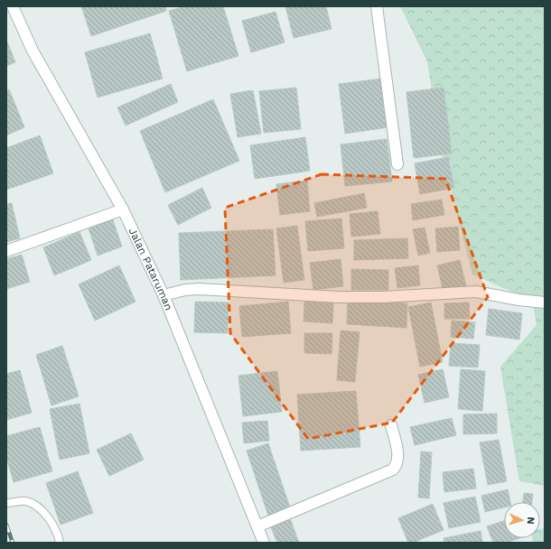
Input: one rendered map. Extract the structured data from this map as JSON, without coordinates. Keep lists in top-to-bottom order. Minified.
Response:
{"streets":{"street":["Jalan Pataruman"]},"north":"right"}
